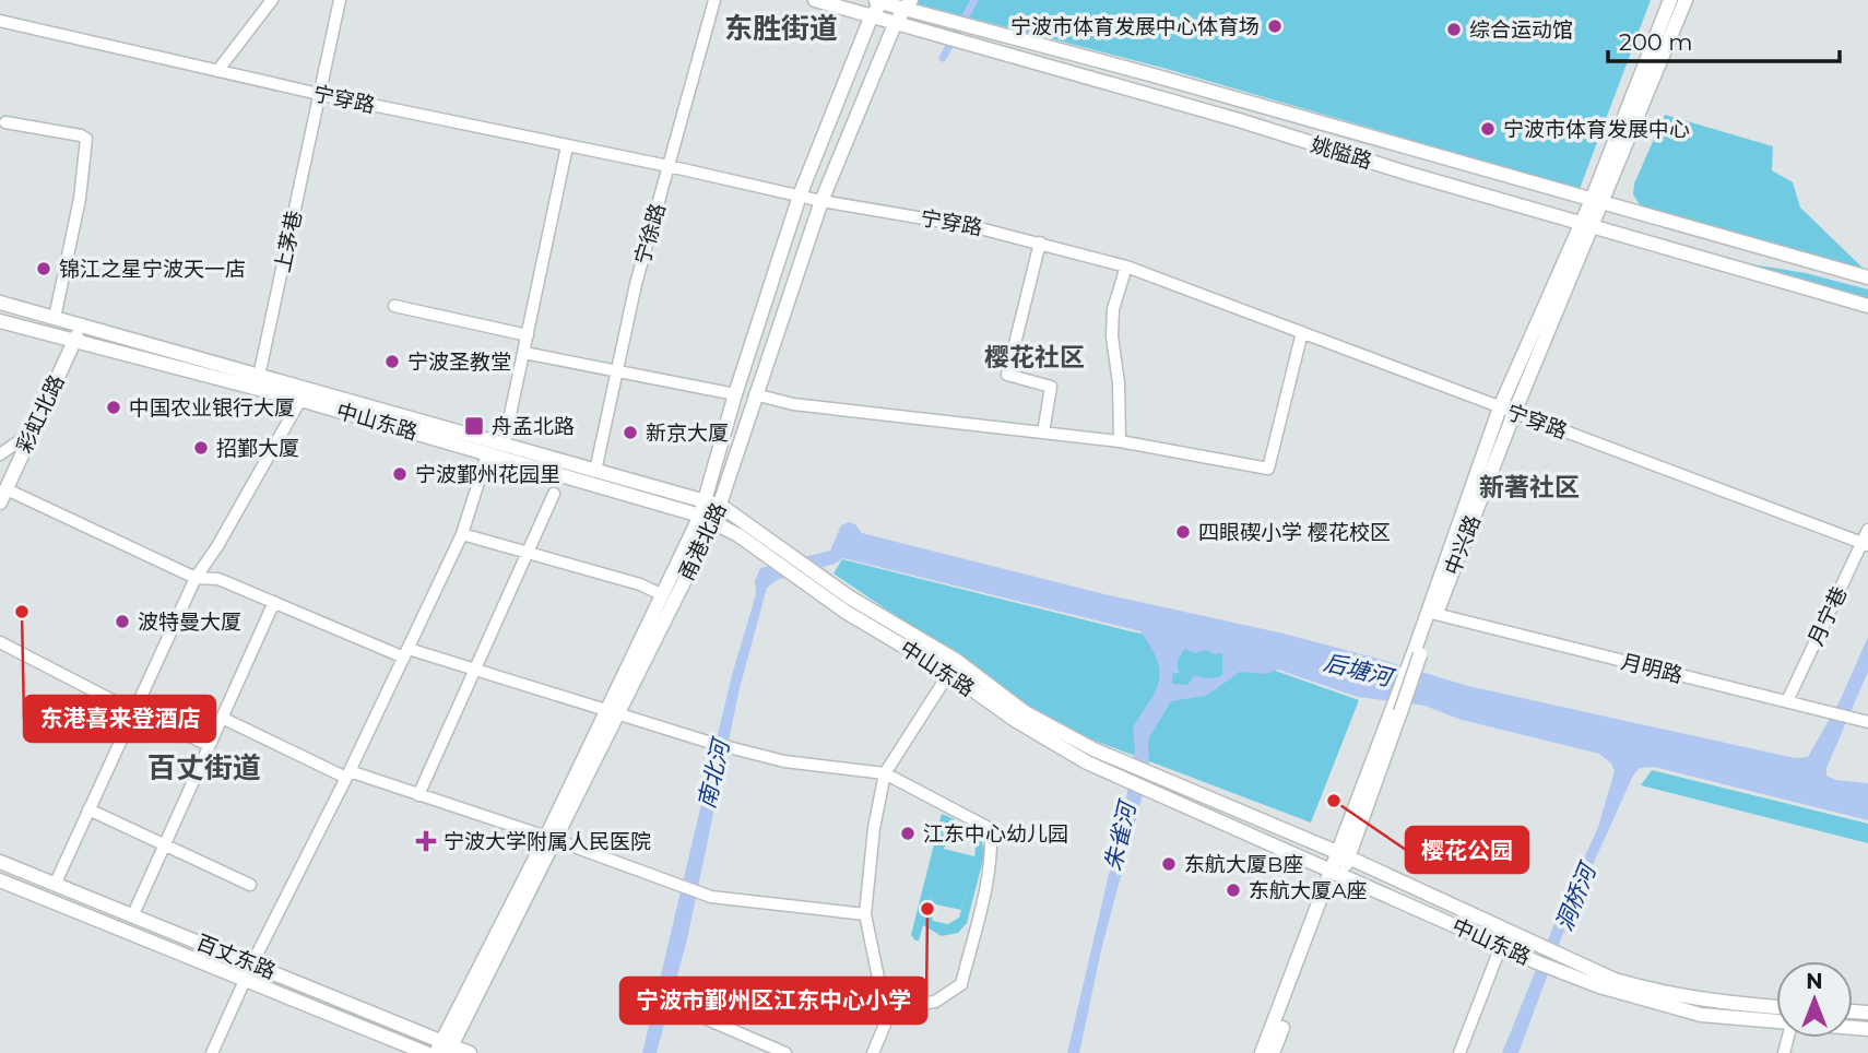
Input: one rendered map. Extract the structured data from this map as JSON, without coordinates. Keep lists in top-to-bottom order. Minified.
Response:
{"streets":{"main road":["姚隘路","彩虹北路","中山东路","甬港北路","中兴路","百丈东路"],"street":["宁穿路","宁徐路","上茅巷","月宁巷","月明路"]},"crossings":[["宁穿路","宁徐路"],["宁穿路","上茅巷"],["宁穿路","甬港北路"],["宁穿路","中兴路"],["宁穿路","月宁巷"],["姚隘路","甬港北路"],["姚隘路","中兴路"],["宁徐路","中山东路"],["上茅巷","中山东路"],["彩虹北路","中山东路"],["中山东路","甬港北路"],["中山东路","中兴路"],["甬港北路","百丈东路"],["中兴路","月明路"],["月宁巷","月明路"]],"districts":["东胜街道","樱花社区","新著社区","百丈街道"],"water":["后塘河","南北河","朱雀河","洞桥河"],"places":{"other":["宁波市体育发展中心体育场","综合运动馆","宁波市体育发展中心","锦江之星宁波天一店","宁波圣教堂","中国农业银行大厦","新京大厦","招鄞大厦","宁波鄞州花园里","四眼碶小学 樱花校区","东港喜来登酒店","波特曼大厦","樱花公园","江东中心幼儿园","东航大厦B座","东航大厦A座","宁波市鄞州区江东中心小学"],"transit":["舟孟北路"],"health":["宁波大学附属人民医院"]},"scale_bar":"200 m","north":"top"}
